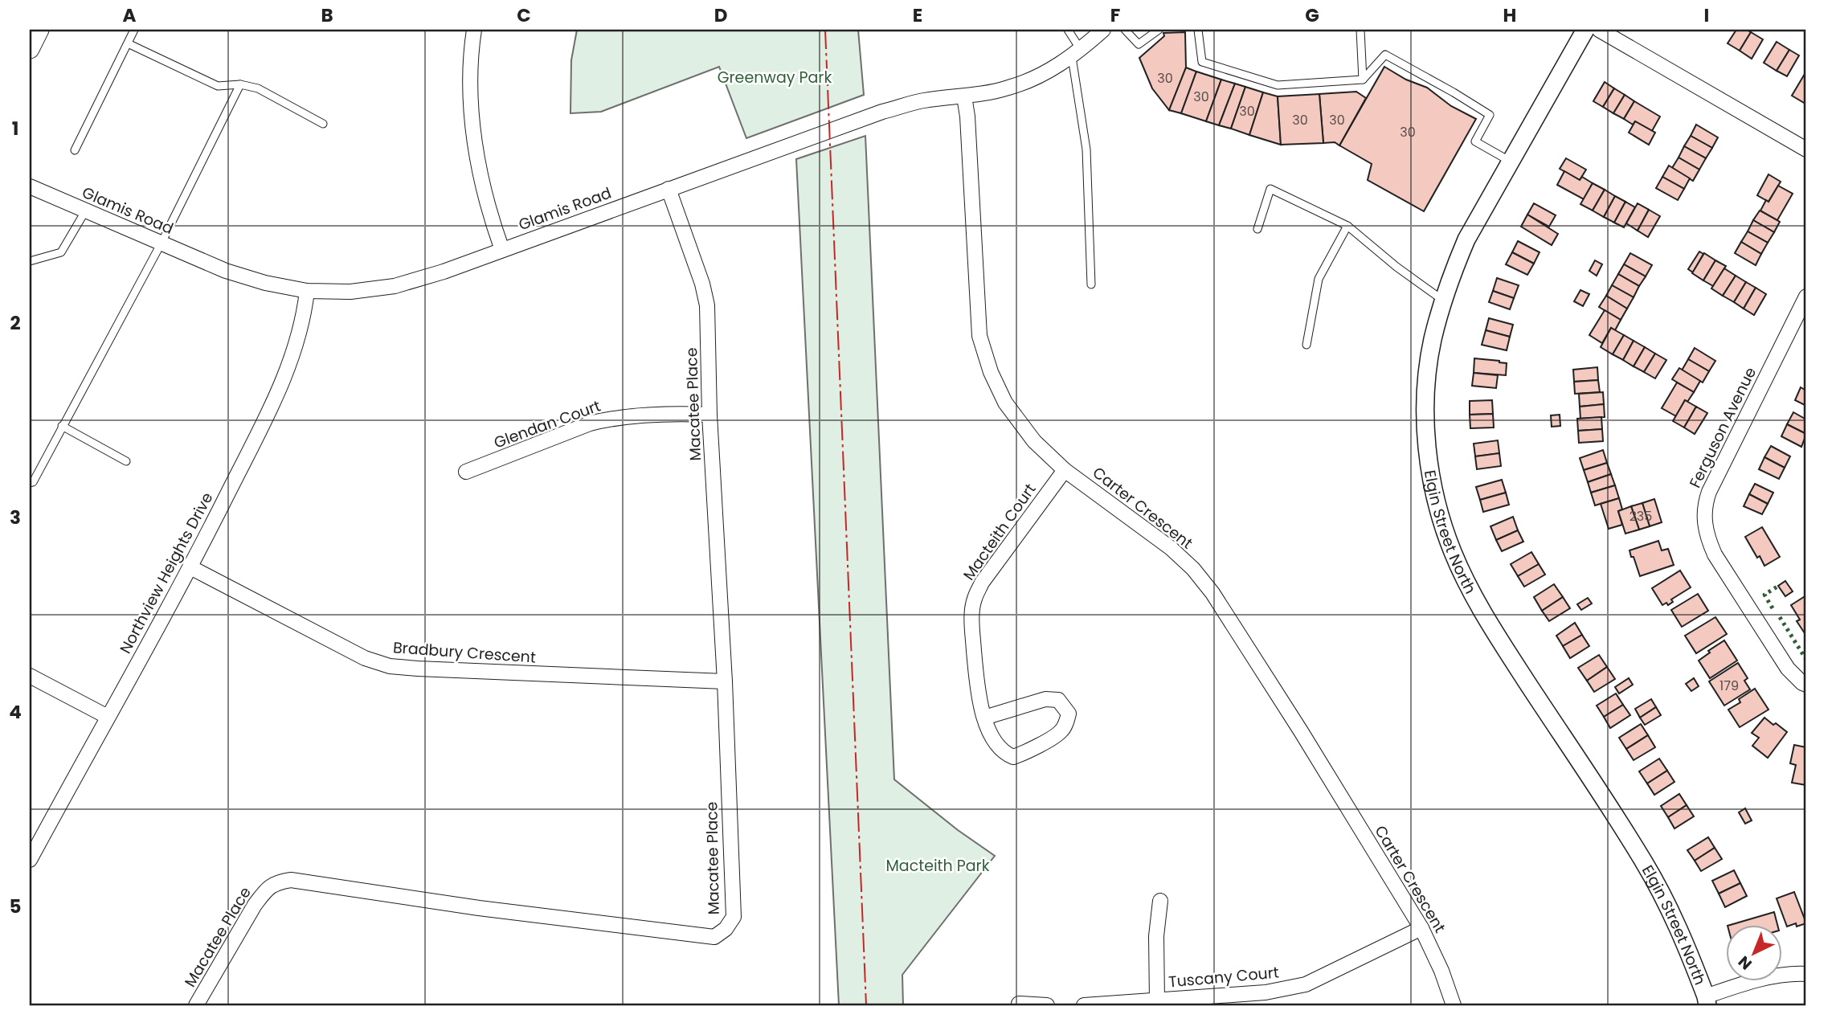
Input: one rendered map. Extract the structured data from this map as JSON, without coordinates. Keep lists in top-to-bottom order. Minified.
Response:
{"streets":{"street":["Glamis Road","Macatee Place","Glendan Court","Ferguson Avenue","Carter Crescent","Elgin Street North","Macteith Court","Northview Heights Drive","Bradbury Crescent","Tuscany Court"]},"crossings":[["Glamis Road","Macatee Place"],["Glamis Road","Carter Crescent"],["Glamis Road","Northview Heights Drive"],["Macatee Place","Glendan Court"],["Macatee Place","Bradbury Crescent"],["Carter Crescent","Macteith Court"],["Carter Crescent","Tuscany Court"],["Northview Heights Drive","Bradbury Crescent"]],"parks":["Greenway Park","Macteith Park"],"house_numbers":["30","30","30","30","30","30","235","179"],"north":"bottom left","grid":{"columns":["A","B","C","D","E","F","G","H","I"],"rows":["1","2","3","4","5"]}}
